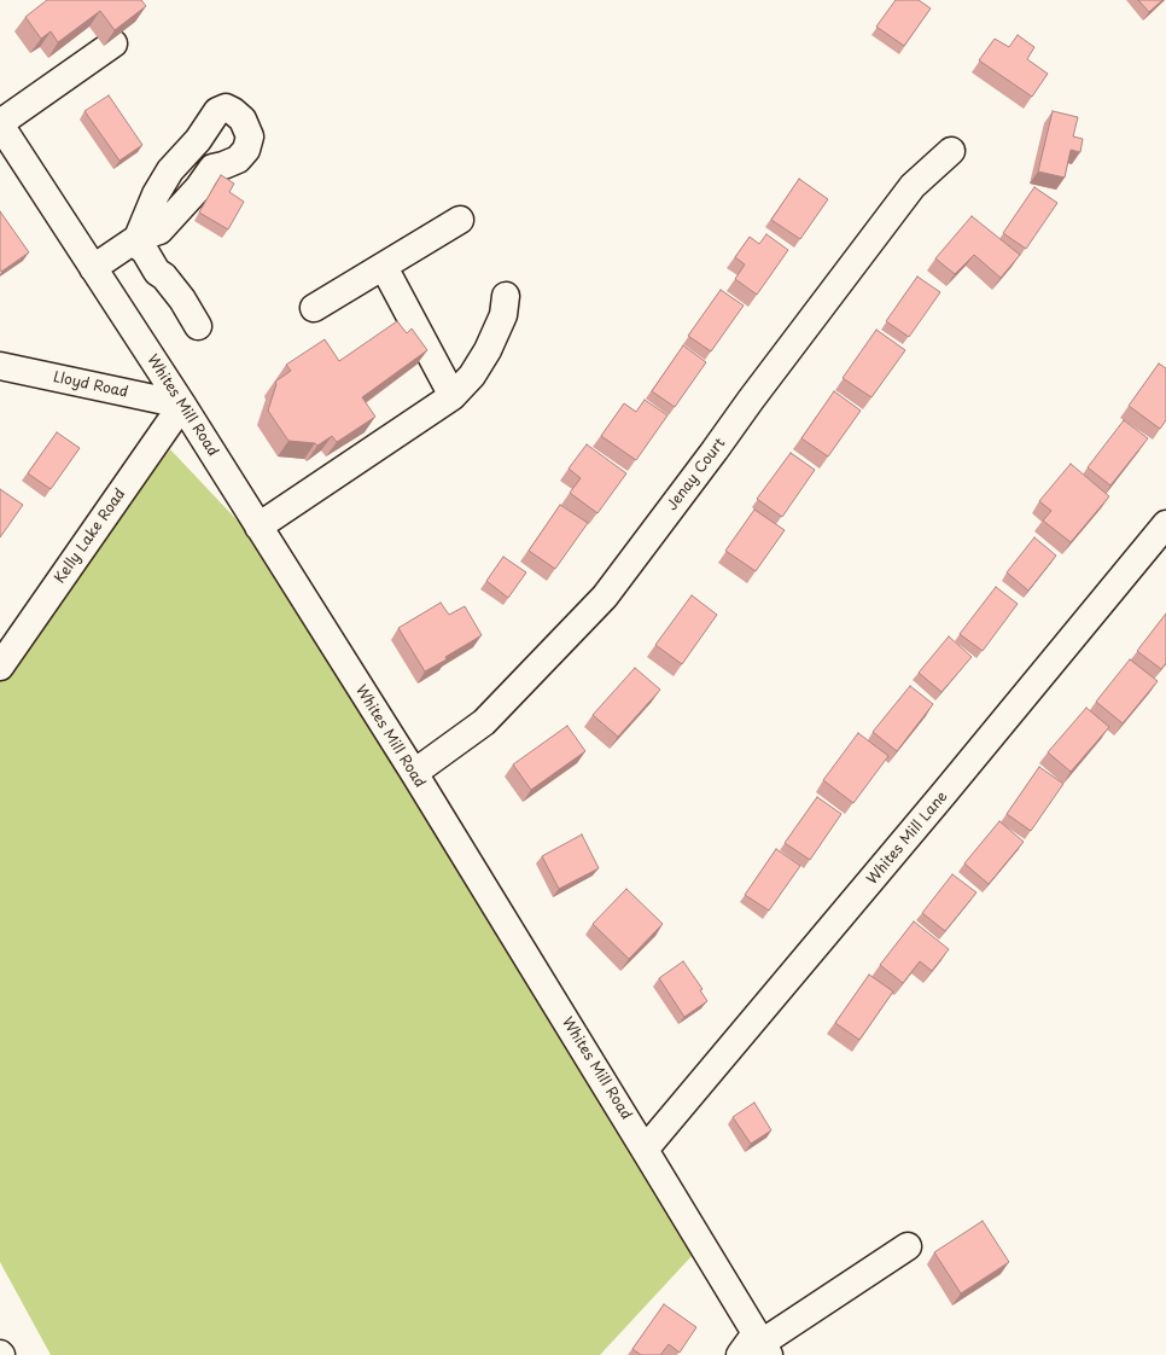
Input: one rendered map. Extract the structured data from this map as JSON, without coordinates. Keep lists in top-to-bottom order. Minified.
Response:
{"streets":{"street":["Lloyd Road","Whites Mill Road","Jenay Court","Kelly Lake Road","Whites Mill Lane"]},"crossings":[["Lloyd Road","Whites Mill Road"],["Lloyd Road","Kelly Lake Road"],["Whites Mill Road","Jenay Court"],["Whites Mill Road","Kelly Lake Road"],["Whites Mill Road","Whites Mill Lane"]]}
